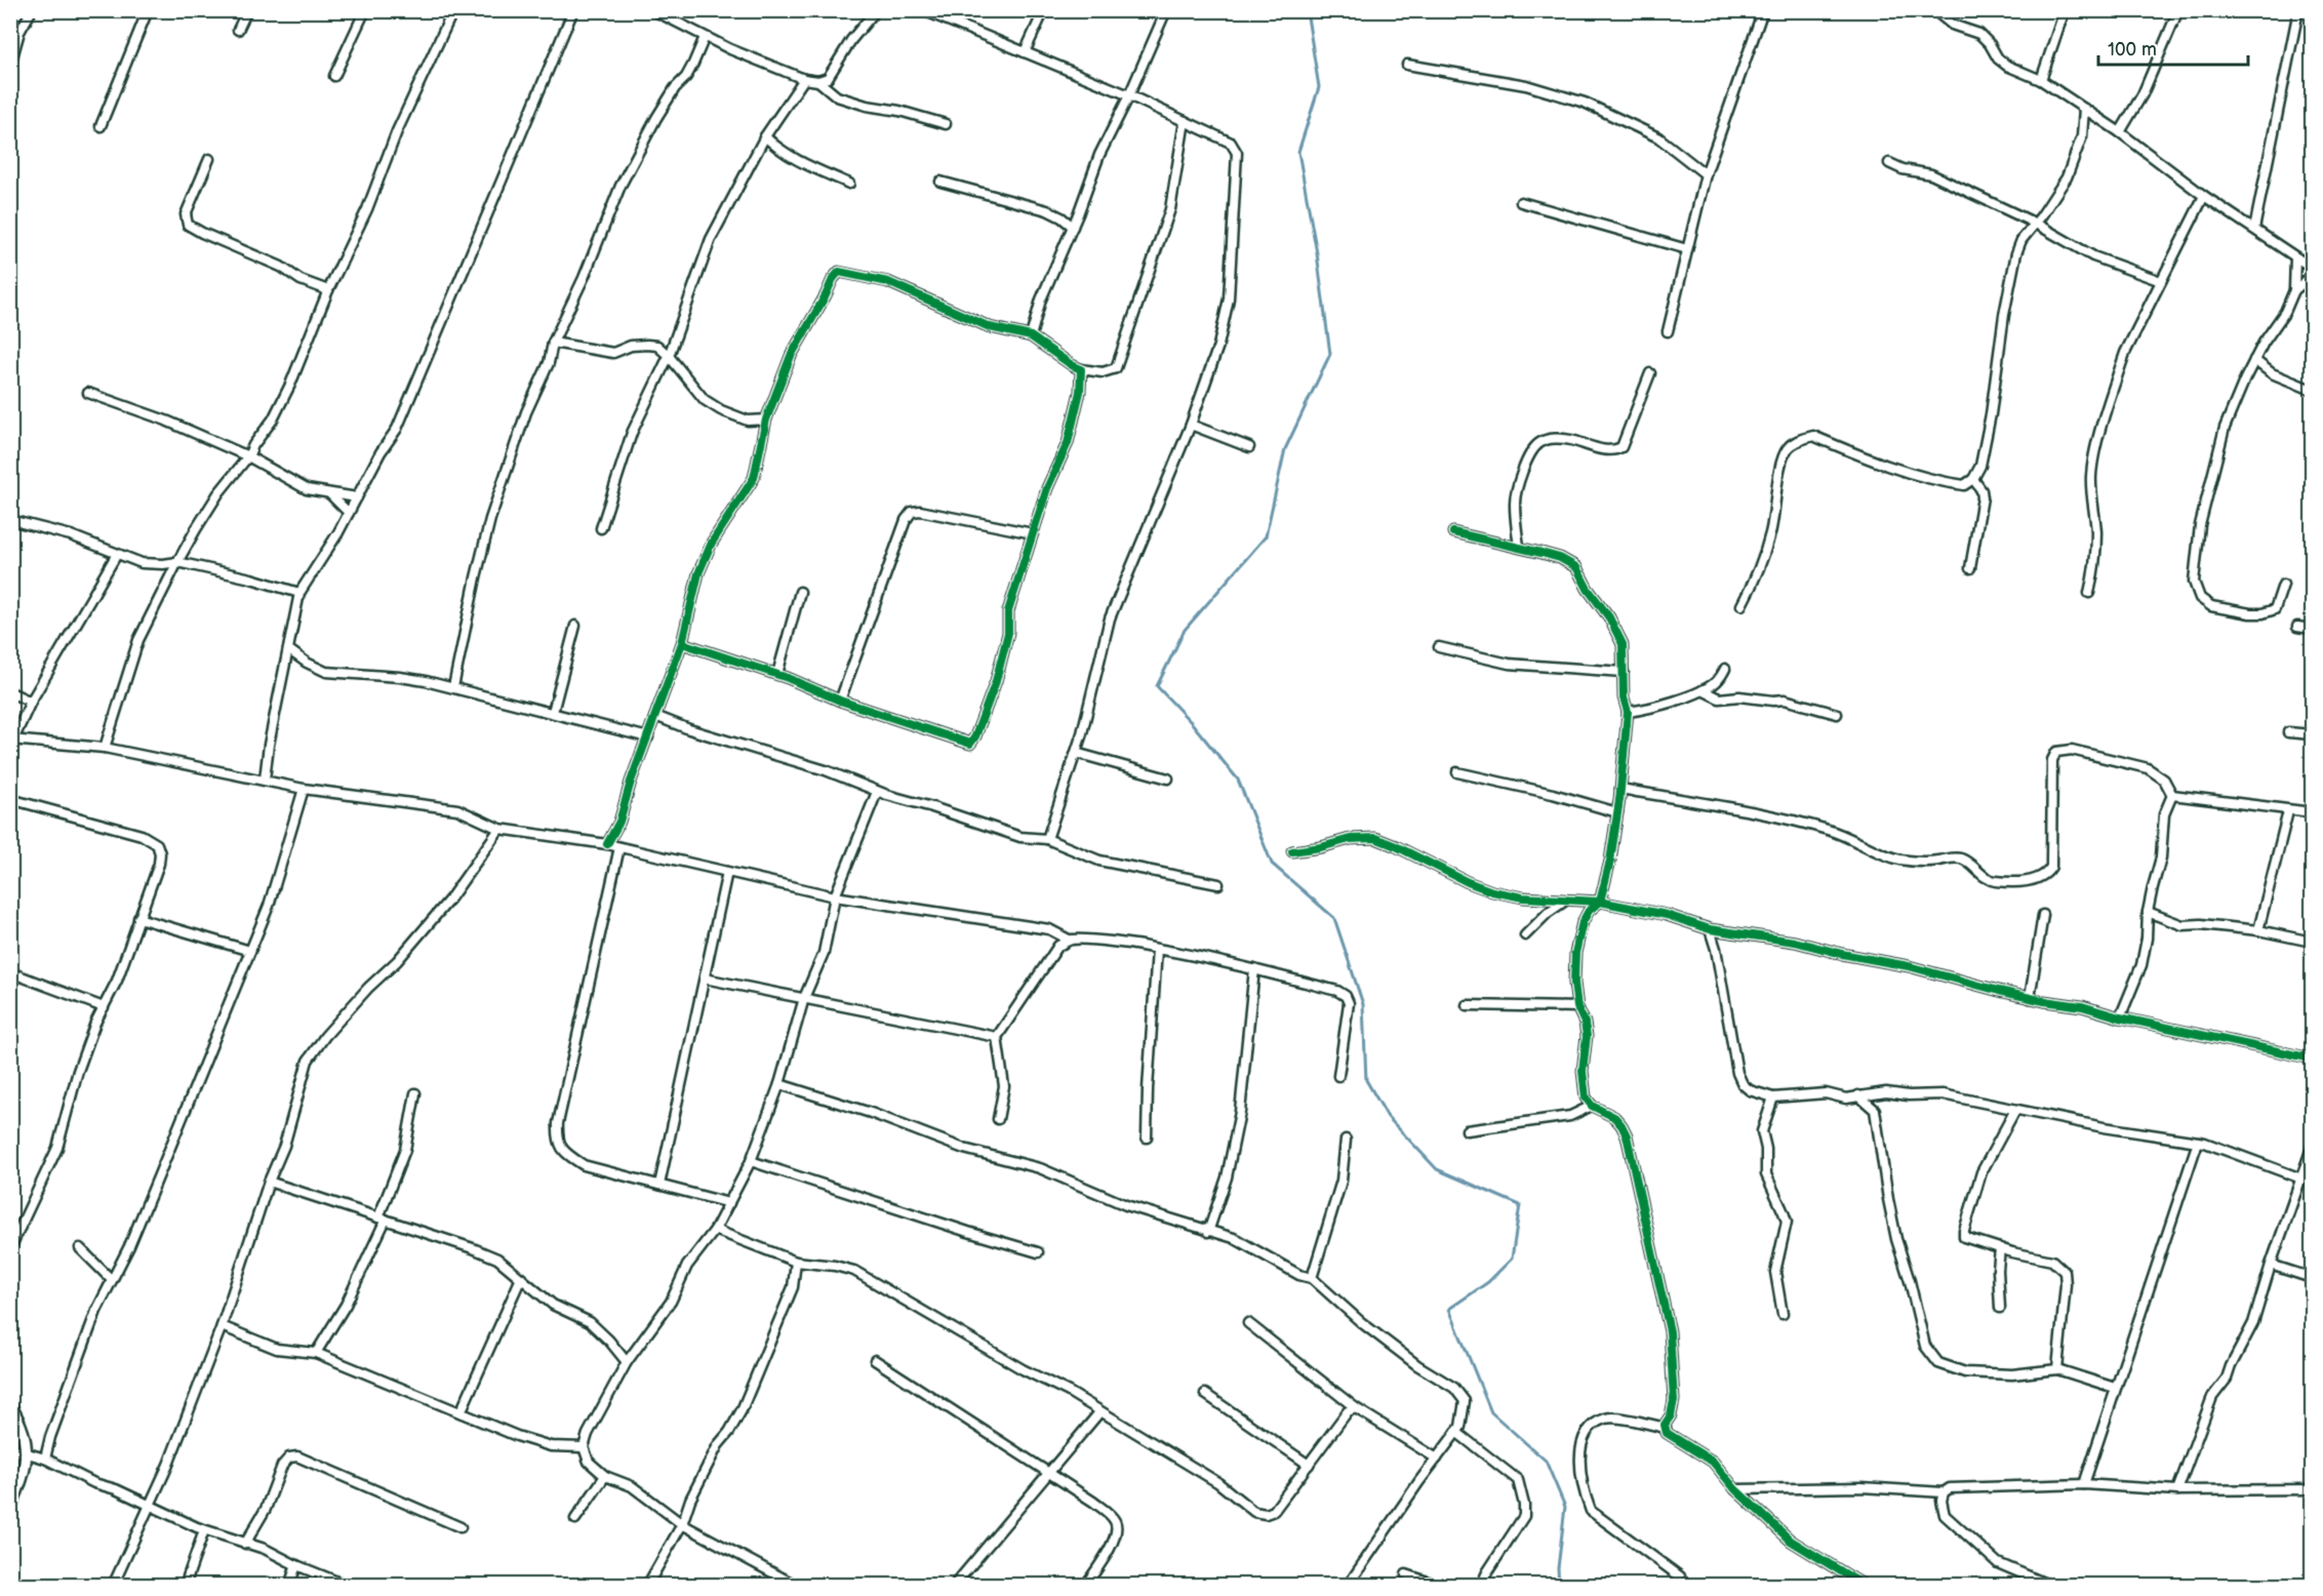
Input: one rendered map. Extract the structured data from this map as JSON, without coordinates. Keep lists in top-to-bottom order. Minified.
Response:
{"scale_bar":"100 m"}
